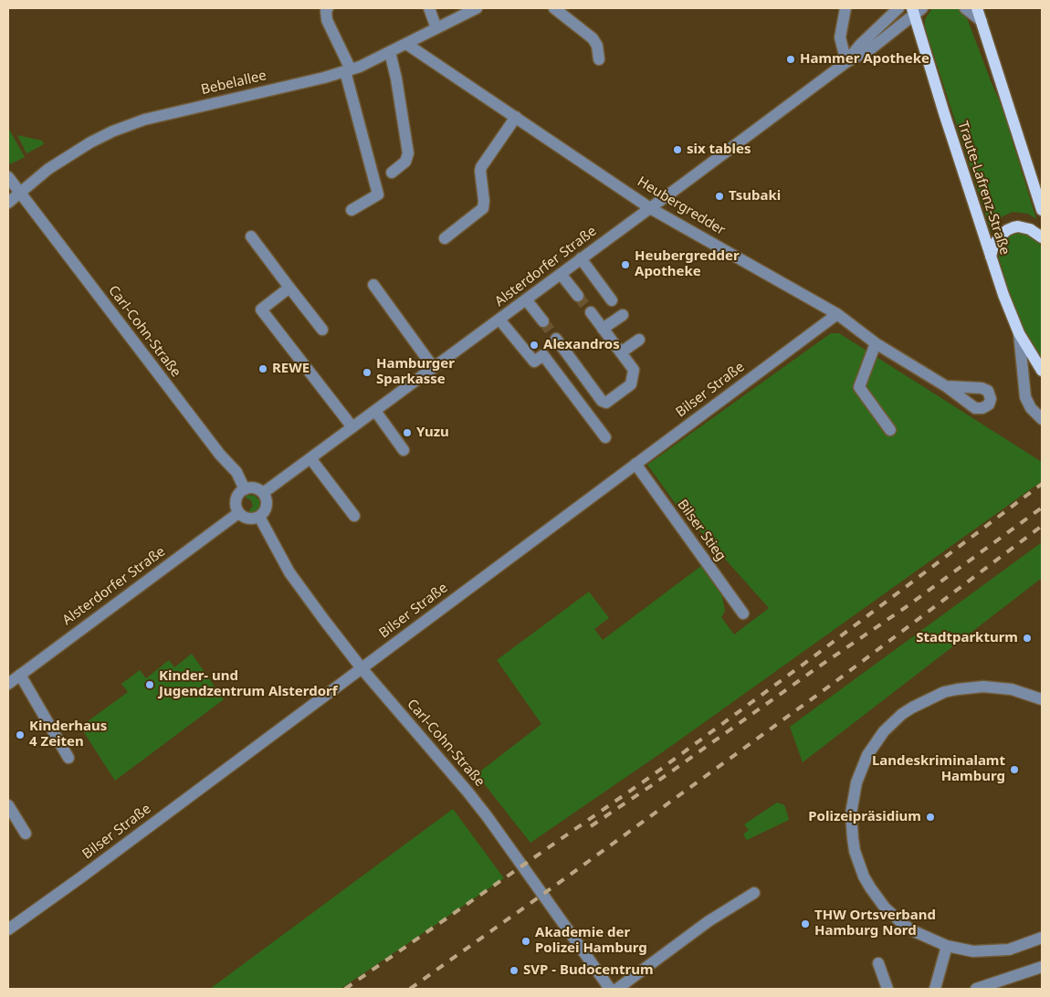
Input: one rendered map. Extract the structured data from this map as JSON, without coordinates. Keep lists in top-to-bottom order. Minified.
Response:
{"streets":{"main road":["Traute-Lafrenz-Straße"],"street":["Bebelallee","Heubergredder","Alsterdorfer Straße","Carl-Cohn-Straße","Bilser Straße","Bilser Stieg"]},"crossings":[["Bebelallee","Heubergredder"],["Bebelallee","Carl-Cohn-Straße"],["Traute-Lafrenz-Straße","Alsterdorfer Straße"],["Heubergredder","Alsterdorfer Straße"],["Heubergredder","Bilser Straße"],["Alsterdorfer Straße","Carl-Cohn-Straße"],["Carl-Cohn-Straße","Bilser Straße"],["Bilser Straße","Bilser Stieg"]],"places":["Hammer Apotheke","six tables","Tsubaki","Heubergredder Apotheke","Alexandros","REWE","Hamburger Sparkasse","Yuzu","Stadtparkturm","Kinder- und Jugendzentrum Alsterdorf","Kinderhaus 4 Zeiten","Landeskriminalamt Hamburg","Polizeipräsidium","THW Ortsverband Hamburg Nord","Akademie der Polizei Hamburg","SVP - Budocentrum"]}
